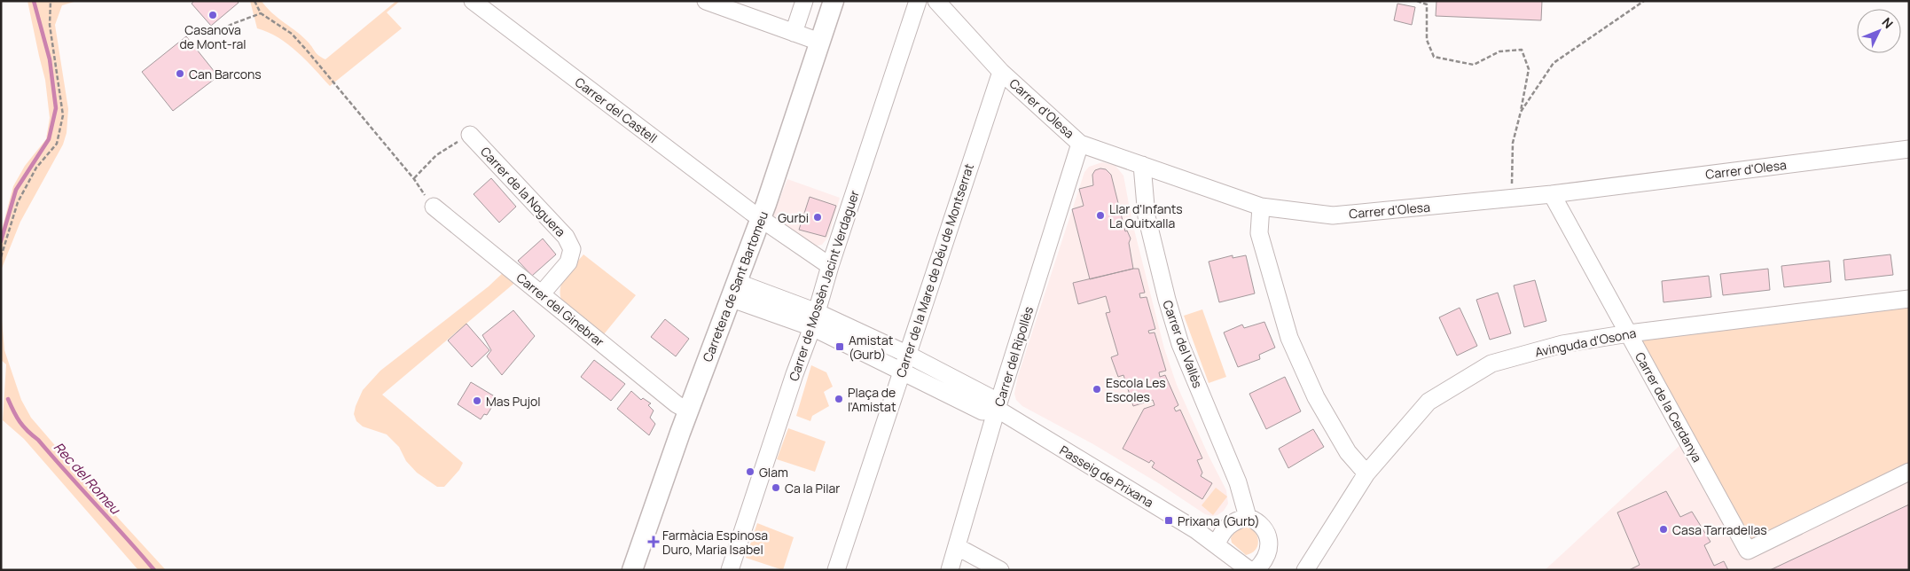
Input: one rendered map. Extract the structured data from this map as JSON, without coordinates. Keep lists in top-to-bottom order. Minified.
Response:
{"streets":{"street":["Carrer d'Olesa","Carrer del Castell","Carrer de la Noguera","Carrer de la Mare de Déu de Montserrat","Carrer de Mossèn Jacint Verdaguer","Carretera de Sant Bartomeu","Carrer del Ginebrar","Avinguda d'Osona","Carrer del Vallès","Carrer del Ripollès","Carrer de la Cerdanya","Passeig de Prixana"]},"crossings":[["Carrer d'Olesa","Carrer de la Mare de Déu de Montserrat"],["Carrer d'Olesa","Carrer del Vallès"],["Carrer d'Olesa","Carrer del Ripollès"],["Carrer d'Olesa","Carrer de la Cerdanya"],["Carrer del Castell","Carretera de Sant Bartomeu"],["Carrer de la Noguera","Carrer del Ginebrar"],["Carrer de la Mare de Déu de Montserrat","Passeig de Prixana"],["Carrer de Mossèn Jacint Verdaguer","Passeig de Prixana"],["Carretera de Sant Bartomeu","Carrer del Ginebrar"],["Carretera de Sant Bartomeu","Passeig de Prixana"],["Avinguda d'Osona","Carrer de la Cerdanya"],["Carrer del Ripollès","Passeig de Prixana"]],"water":["Rec del Romeu"],"places":{"other":["Casanova de Mont-ral","Can Barcons","Llar d'Infants La Quitxalla","Gurbi","Escola Les Escoles","Plaça de l'Amistat","Mas Pujol","Glam","Ca la Pilar","Casa Tarradellas"],"transit":["Amistat (Gurb)","Prixana (Gurb)"],"health":["Farmàcia Espinosa Duro, Maria Isabel"]},"north":"top right"}
